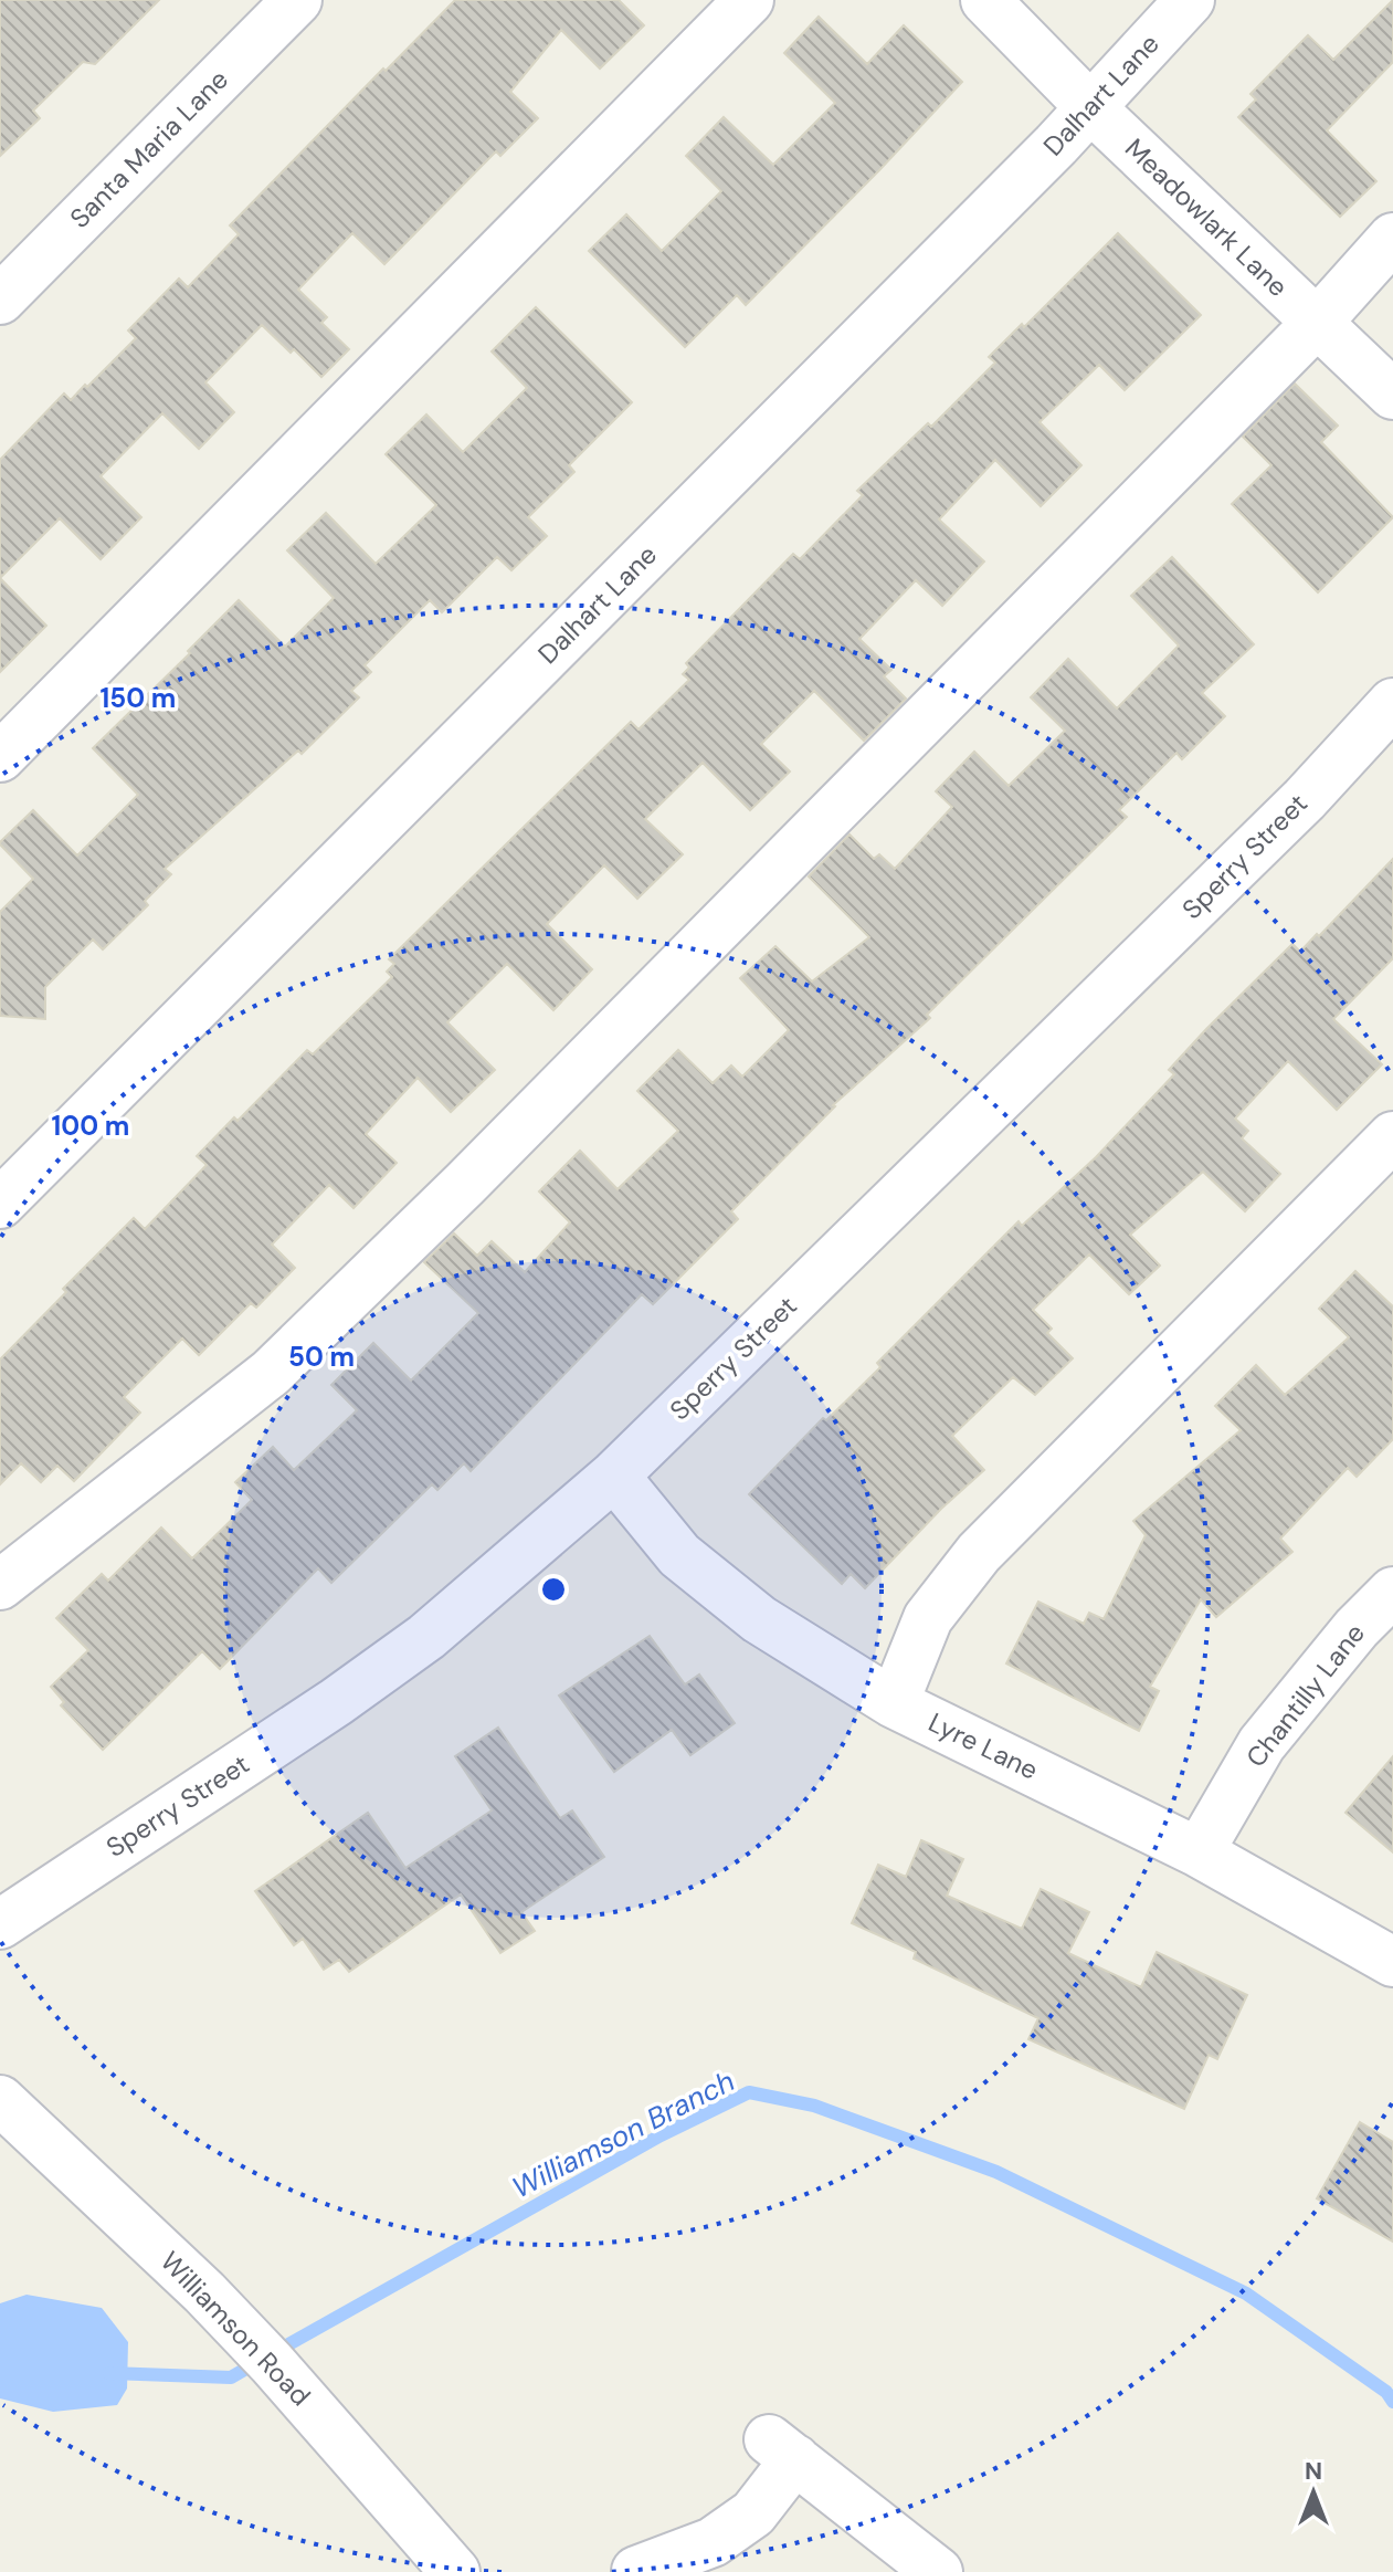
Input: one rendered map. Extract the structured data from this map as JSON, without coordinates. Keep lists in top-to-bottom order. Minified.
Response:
{"streets":{"street":["Dalhart Lane","Santa Maria Lane","Meadowlark Lane","Sperry Street","Chantilly Lane","Lyre Lane","Williamson Road"]},"crossings":[["Dalhart Lane","Meadowlark Lane"],["Sperry Street","Lyre Lane"],["Chantilly Lane","Lyre Lane"]],"water":["Williamson Branch"],"north":"top","rings":["150 m","100 m","50 m"]}
